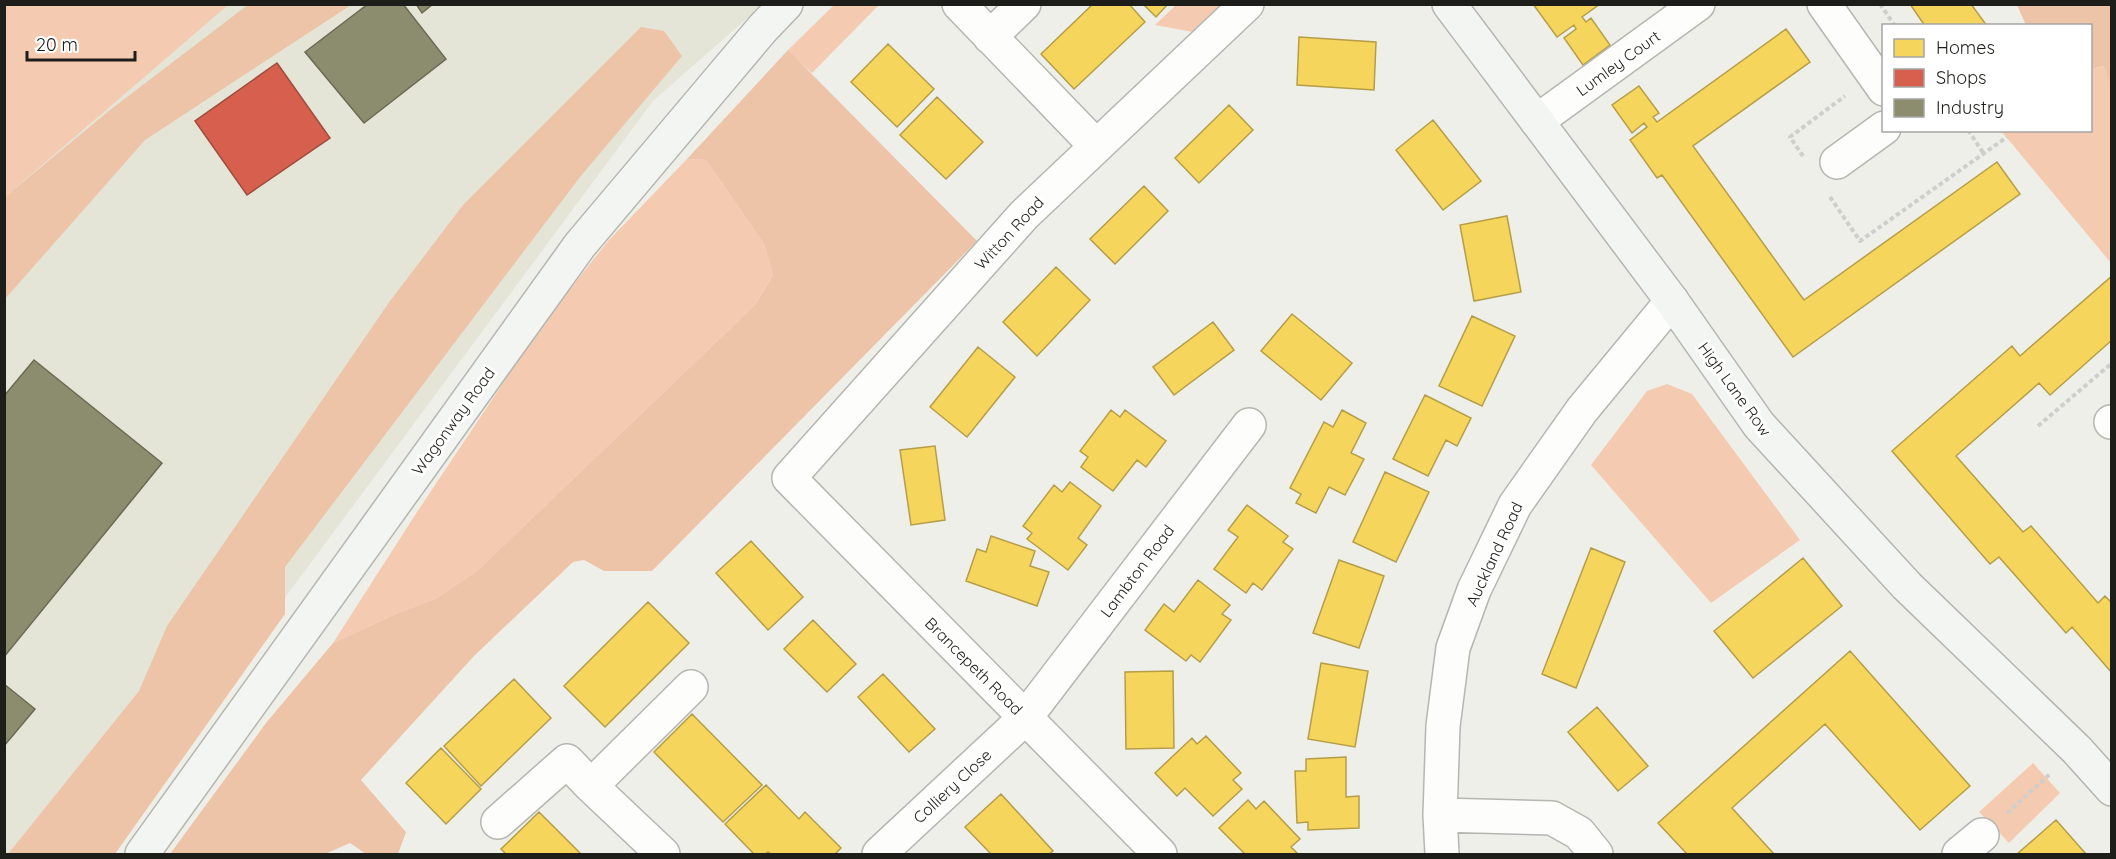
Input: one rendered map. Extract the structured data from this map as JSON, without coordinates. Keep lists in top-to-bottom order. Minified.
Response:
{"streets":{"main road":["High Lane Row","Wagonway Road"],"street":["Lumley Court","Witton Road","Auckland Road","Lambton Road","Brancepeth Road","Colliery Close"]},"crossings":[["Lumley Court","High Lane Row"],["Witton Road","Brancepeth Road"],["High Lane Row","Auckland Road"],["Lambton Road","Brancepeth Road"],["Lambton Road","Colliery Close"],["Brancepeth Road","Colliery Close"]],"legend":["Homes","Shops","Industry"],"scale_bar":"20 m"}
